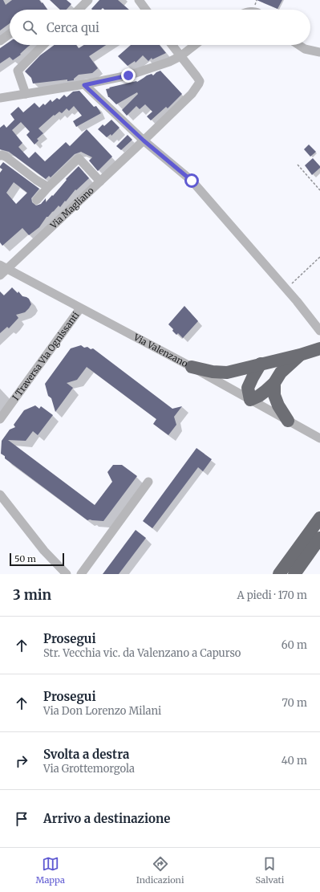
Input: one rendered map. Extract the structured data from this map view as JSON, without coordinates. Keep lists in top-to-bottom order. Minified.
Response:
{"streets":{"street":["Via Magliano","Via Valenzano","I Traversa Via Ognissanti"]},"crossings":[["Via Magliano","Via Valenzano"],["Via Valenzano","I Traversa Via Ognissanti"]],"scale_bar":"50 m","page":{"search":"Cerca qui","scale":"50 m","heading":["3 min","A piedi · 170 m"],"list":[["Prosegui","Str. Vecchia vic. da Valenzano a Capurso","60 m"],["Prosegui","Via Don Lorenzo Milani","70 m"],["Svolta a destra","Via Grottemorgola","40 m"],"Arrivo a destinazione"],"nav":["Mappa","Indicazioni","Salvati"]}}
